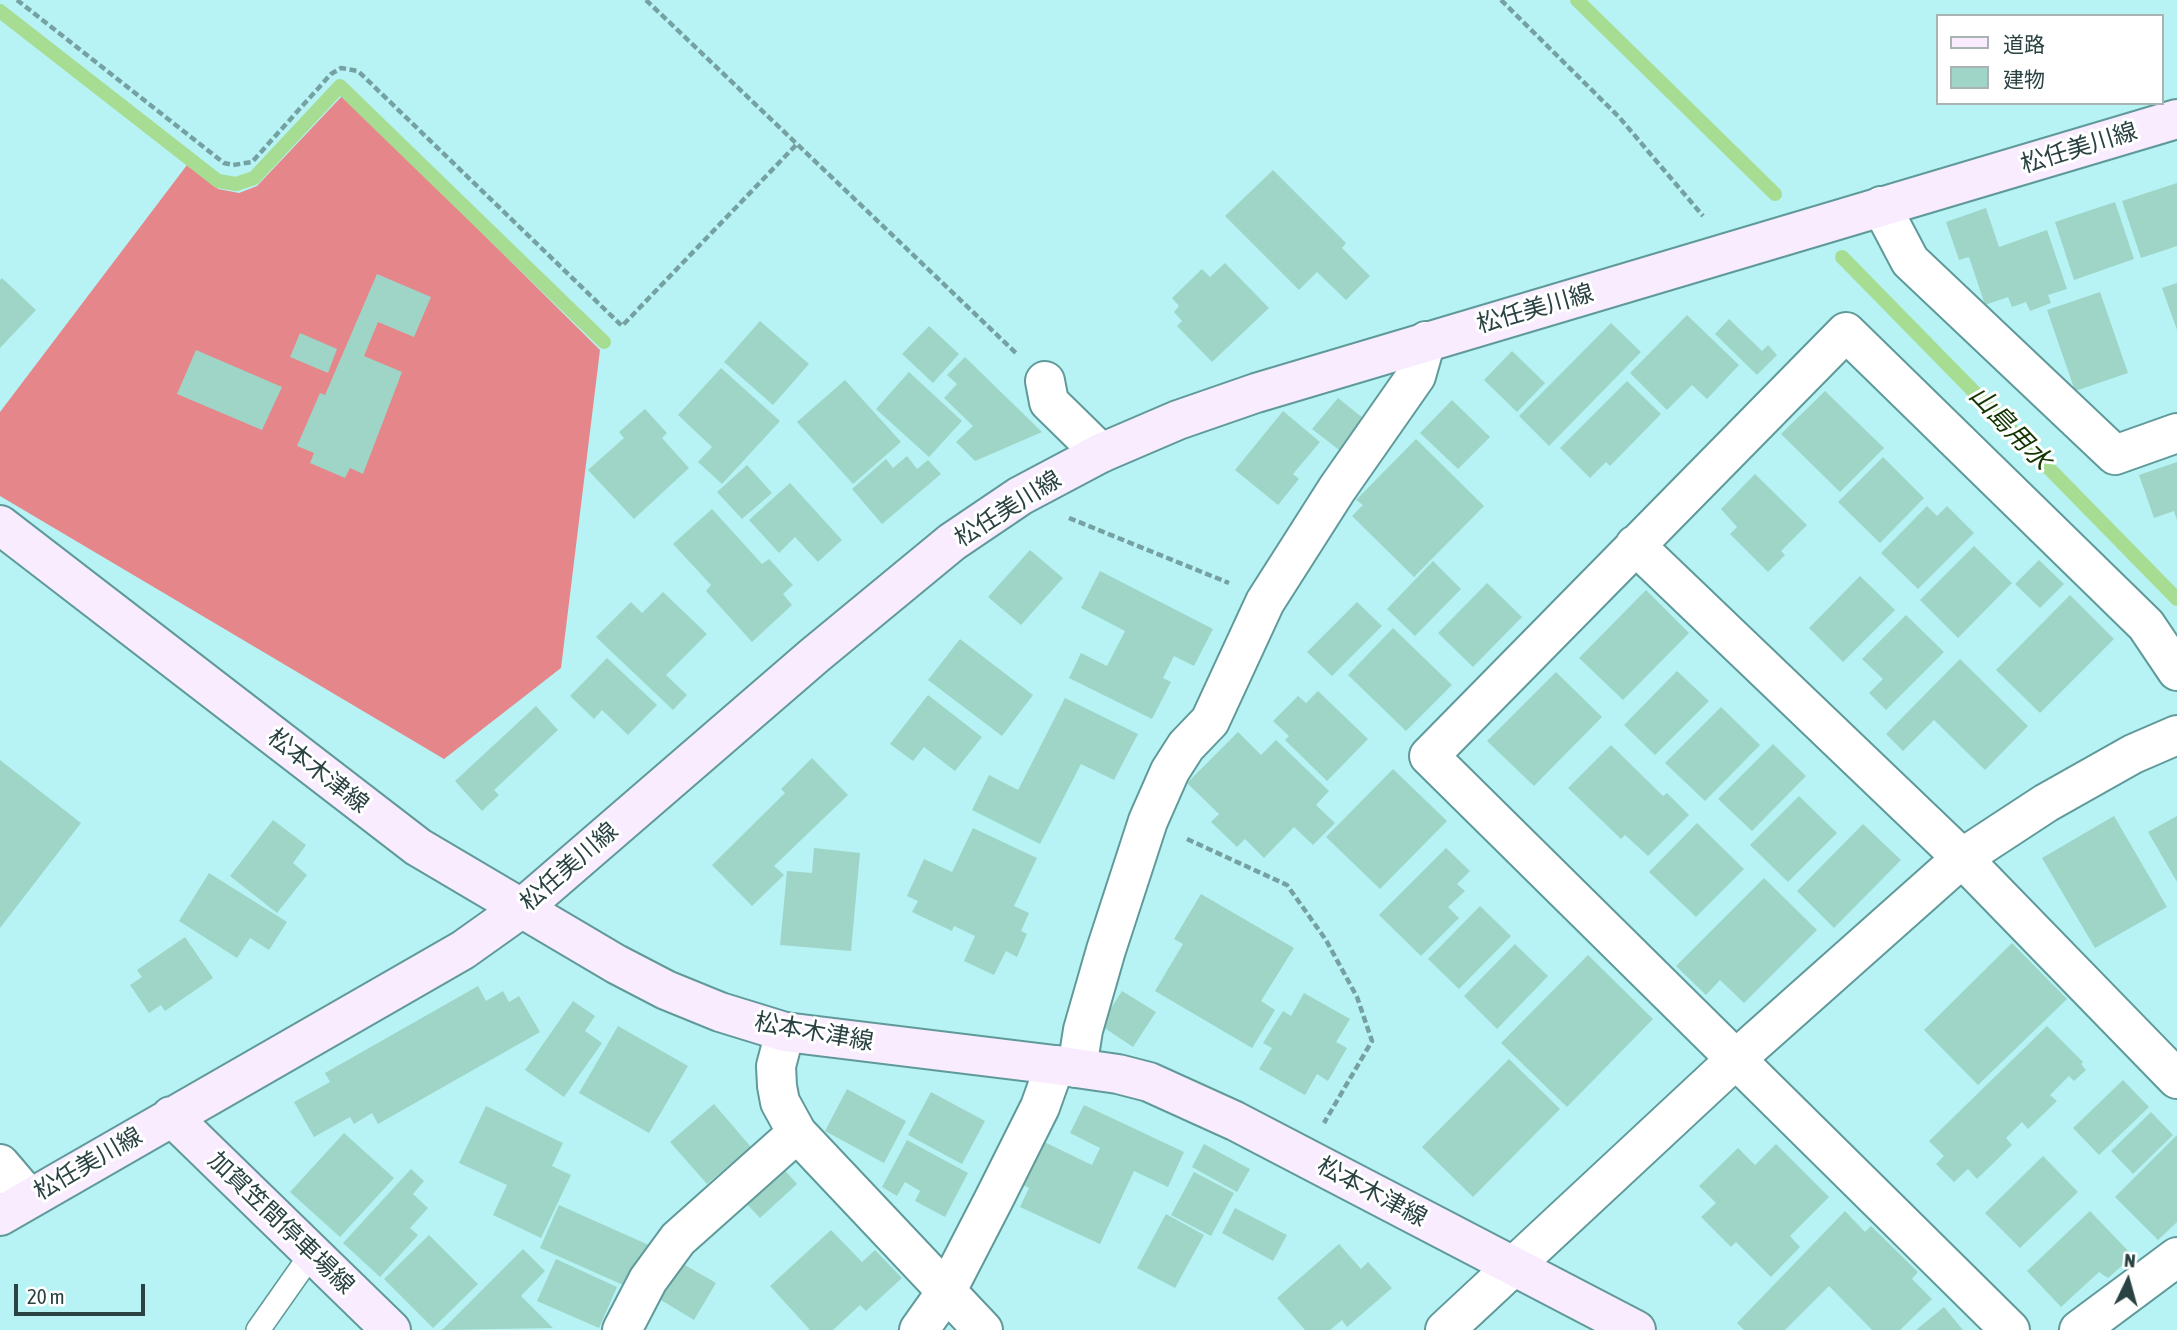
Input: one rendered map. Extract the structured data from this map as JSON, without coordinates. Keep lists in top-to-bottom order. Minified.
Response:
{"streets":{"main road":["松任美川線","松本木津線","加賀笠間停車場線"]},"crossings":[["松任美川線","松本木津線"],["松任美川線","加賀笠間停車場線"]],"water":["山島用水"],"legend":["道路","建物"],"scale_bar":"20 m","north":"top"}
